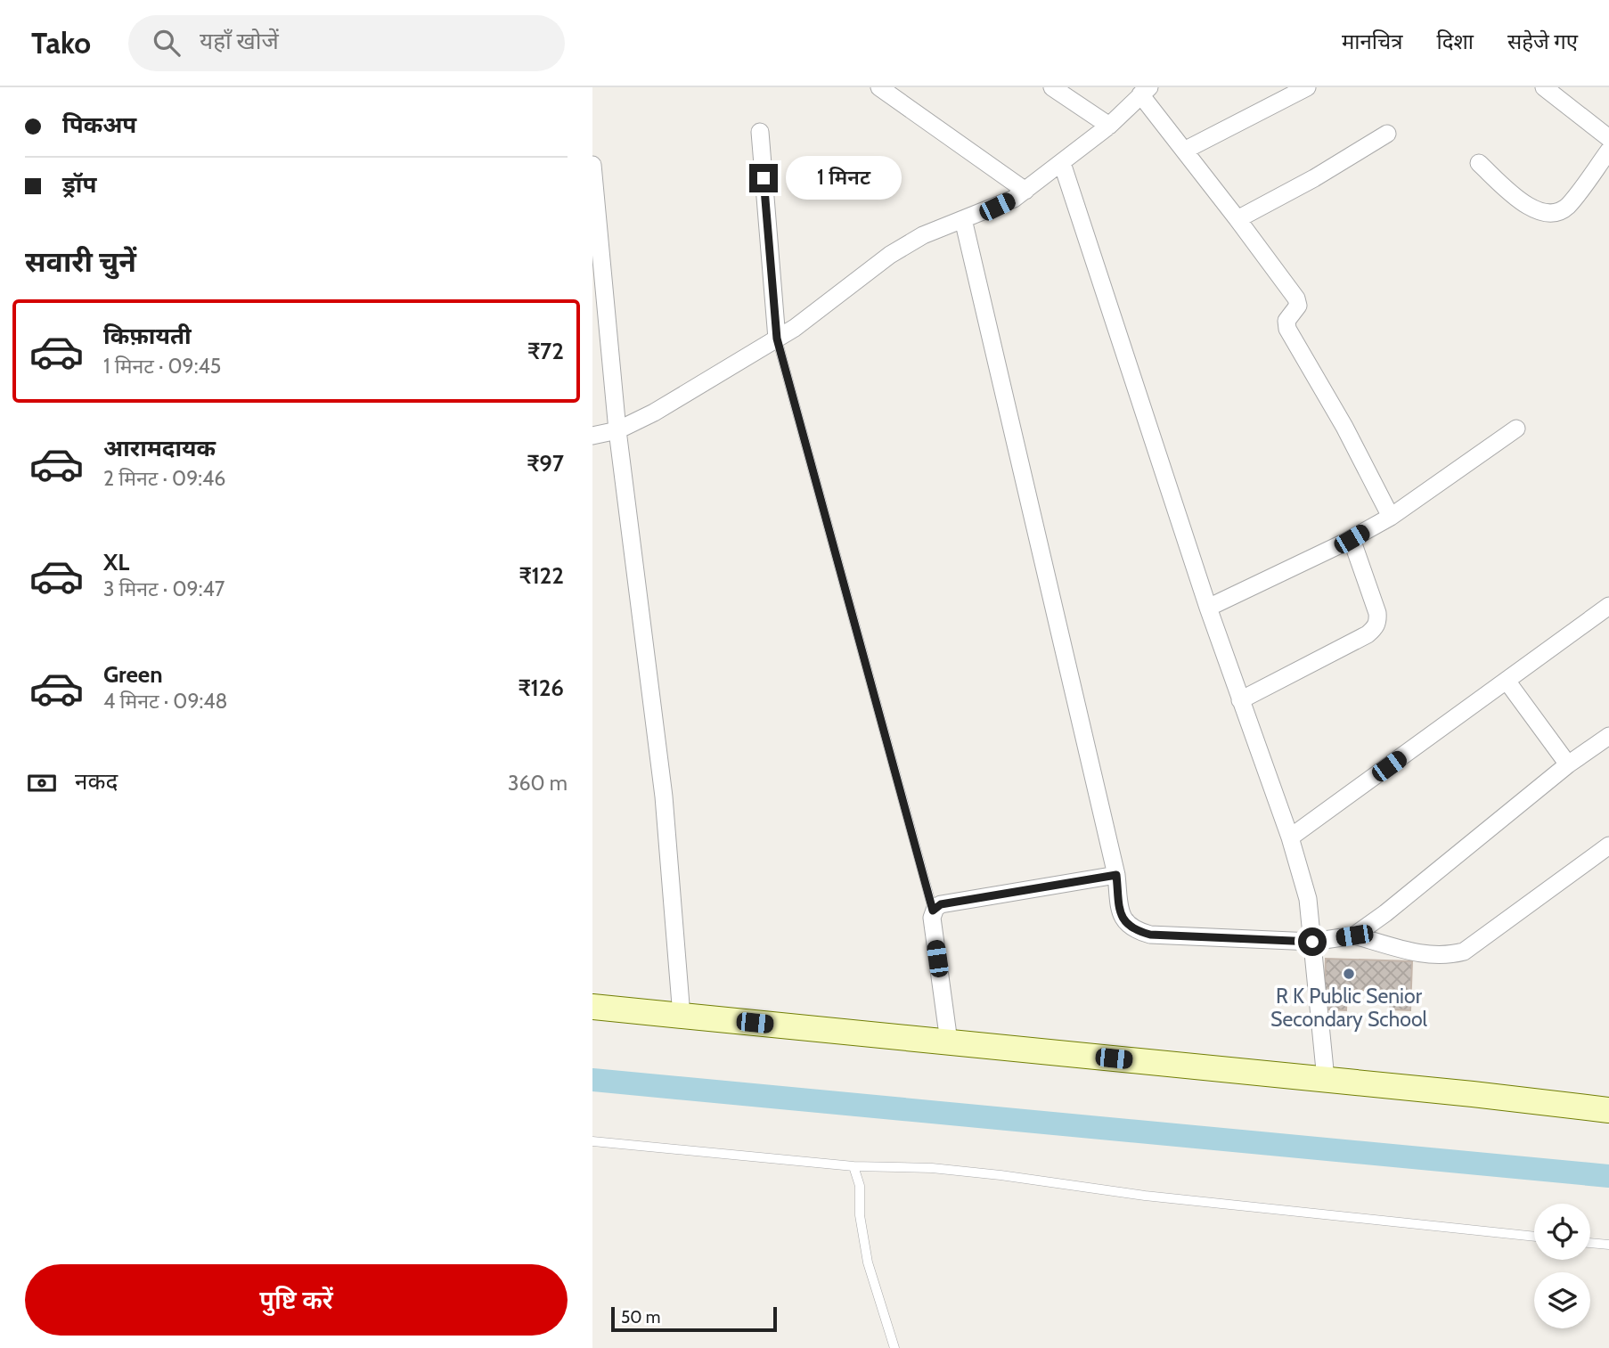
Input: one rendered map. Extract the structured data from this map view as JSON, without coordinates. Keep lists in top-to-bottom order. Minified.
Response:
{"places":["R K Public Senior Secondary School"],"scale_bar":"50 m","page":{"header":"Tako","search":"यहाँ खोजें","nav":["मानचित्र","दिशा","सहेजे गए"],"banner":["पिकअप","ड्रॉप"],"bubble":"1 मिनट","heading":"सवारी चुनें","list":[{"name":"किफ़ायती","note":"1 मिनट · 09:45","value":"₹72"},{"name":"आरामदायक","note":"2 मिनट · 09:46","value":"₹97"},{"name":"XL","note":"3 मिनट · 09:47","value":"₹122"},{"name":"Green","note":"4 मिनट · 09:48","value":"₹126"}],"pay":["नकद","360 m"],"buttons":"पुष्टि करें","scale":"50 m"}}
